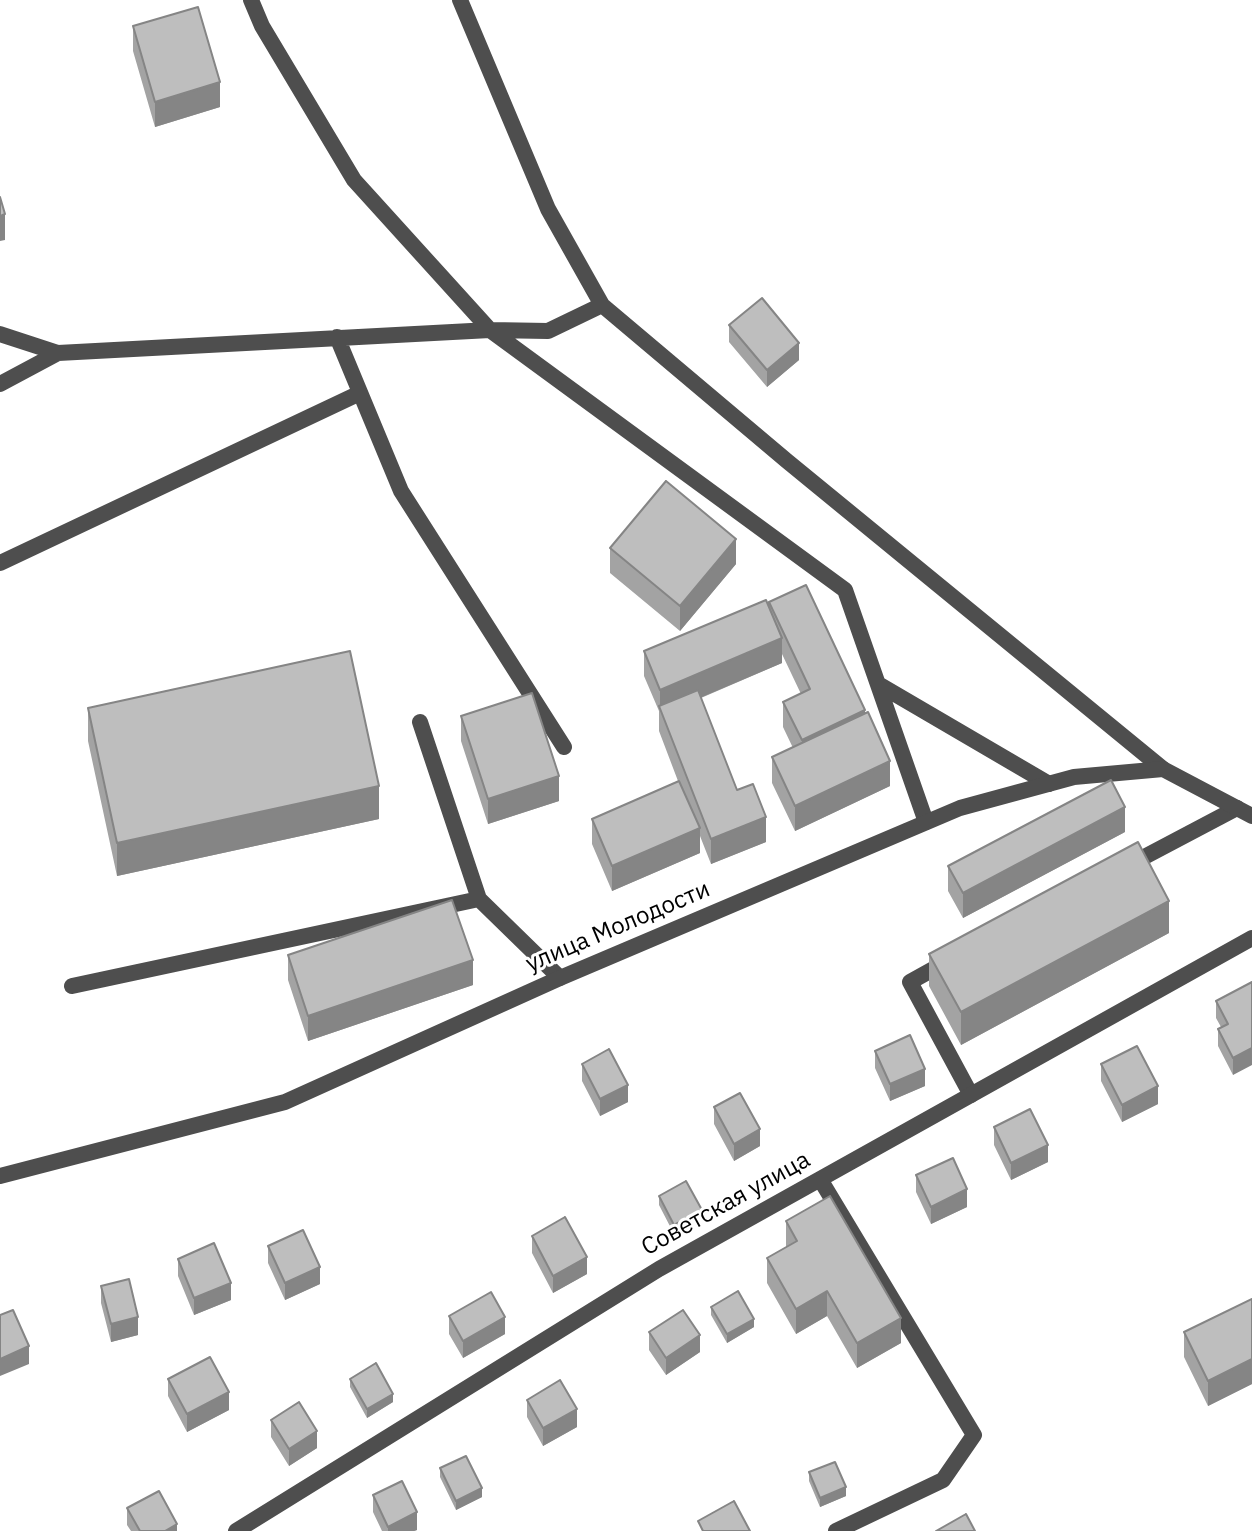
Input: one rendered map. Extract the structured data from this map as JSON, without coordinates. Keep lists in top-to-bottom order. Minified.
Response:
{"streets":{"street":["улица Молодости","Советская улица"]}}
